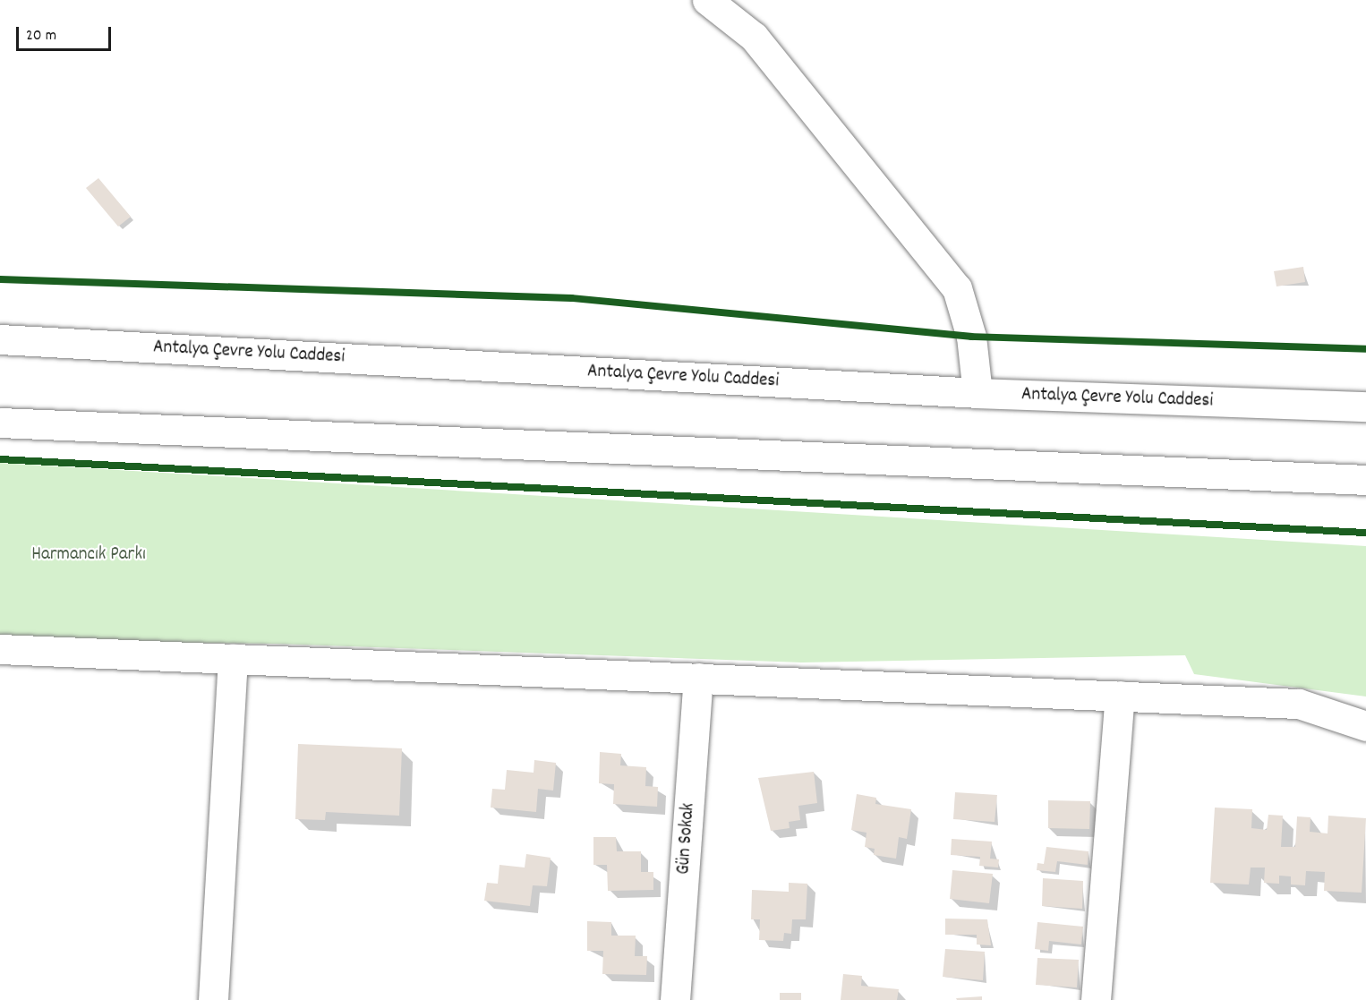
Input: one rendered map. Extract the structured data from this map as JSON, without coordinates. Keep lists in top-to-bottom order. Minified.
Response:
{"streets":{"main road":["Antalya Çevre Yolu Caddesi","Gün Sokak"]},"parks":["Harmancık Parkı"],"scale_bar":"20 m"}
